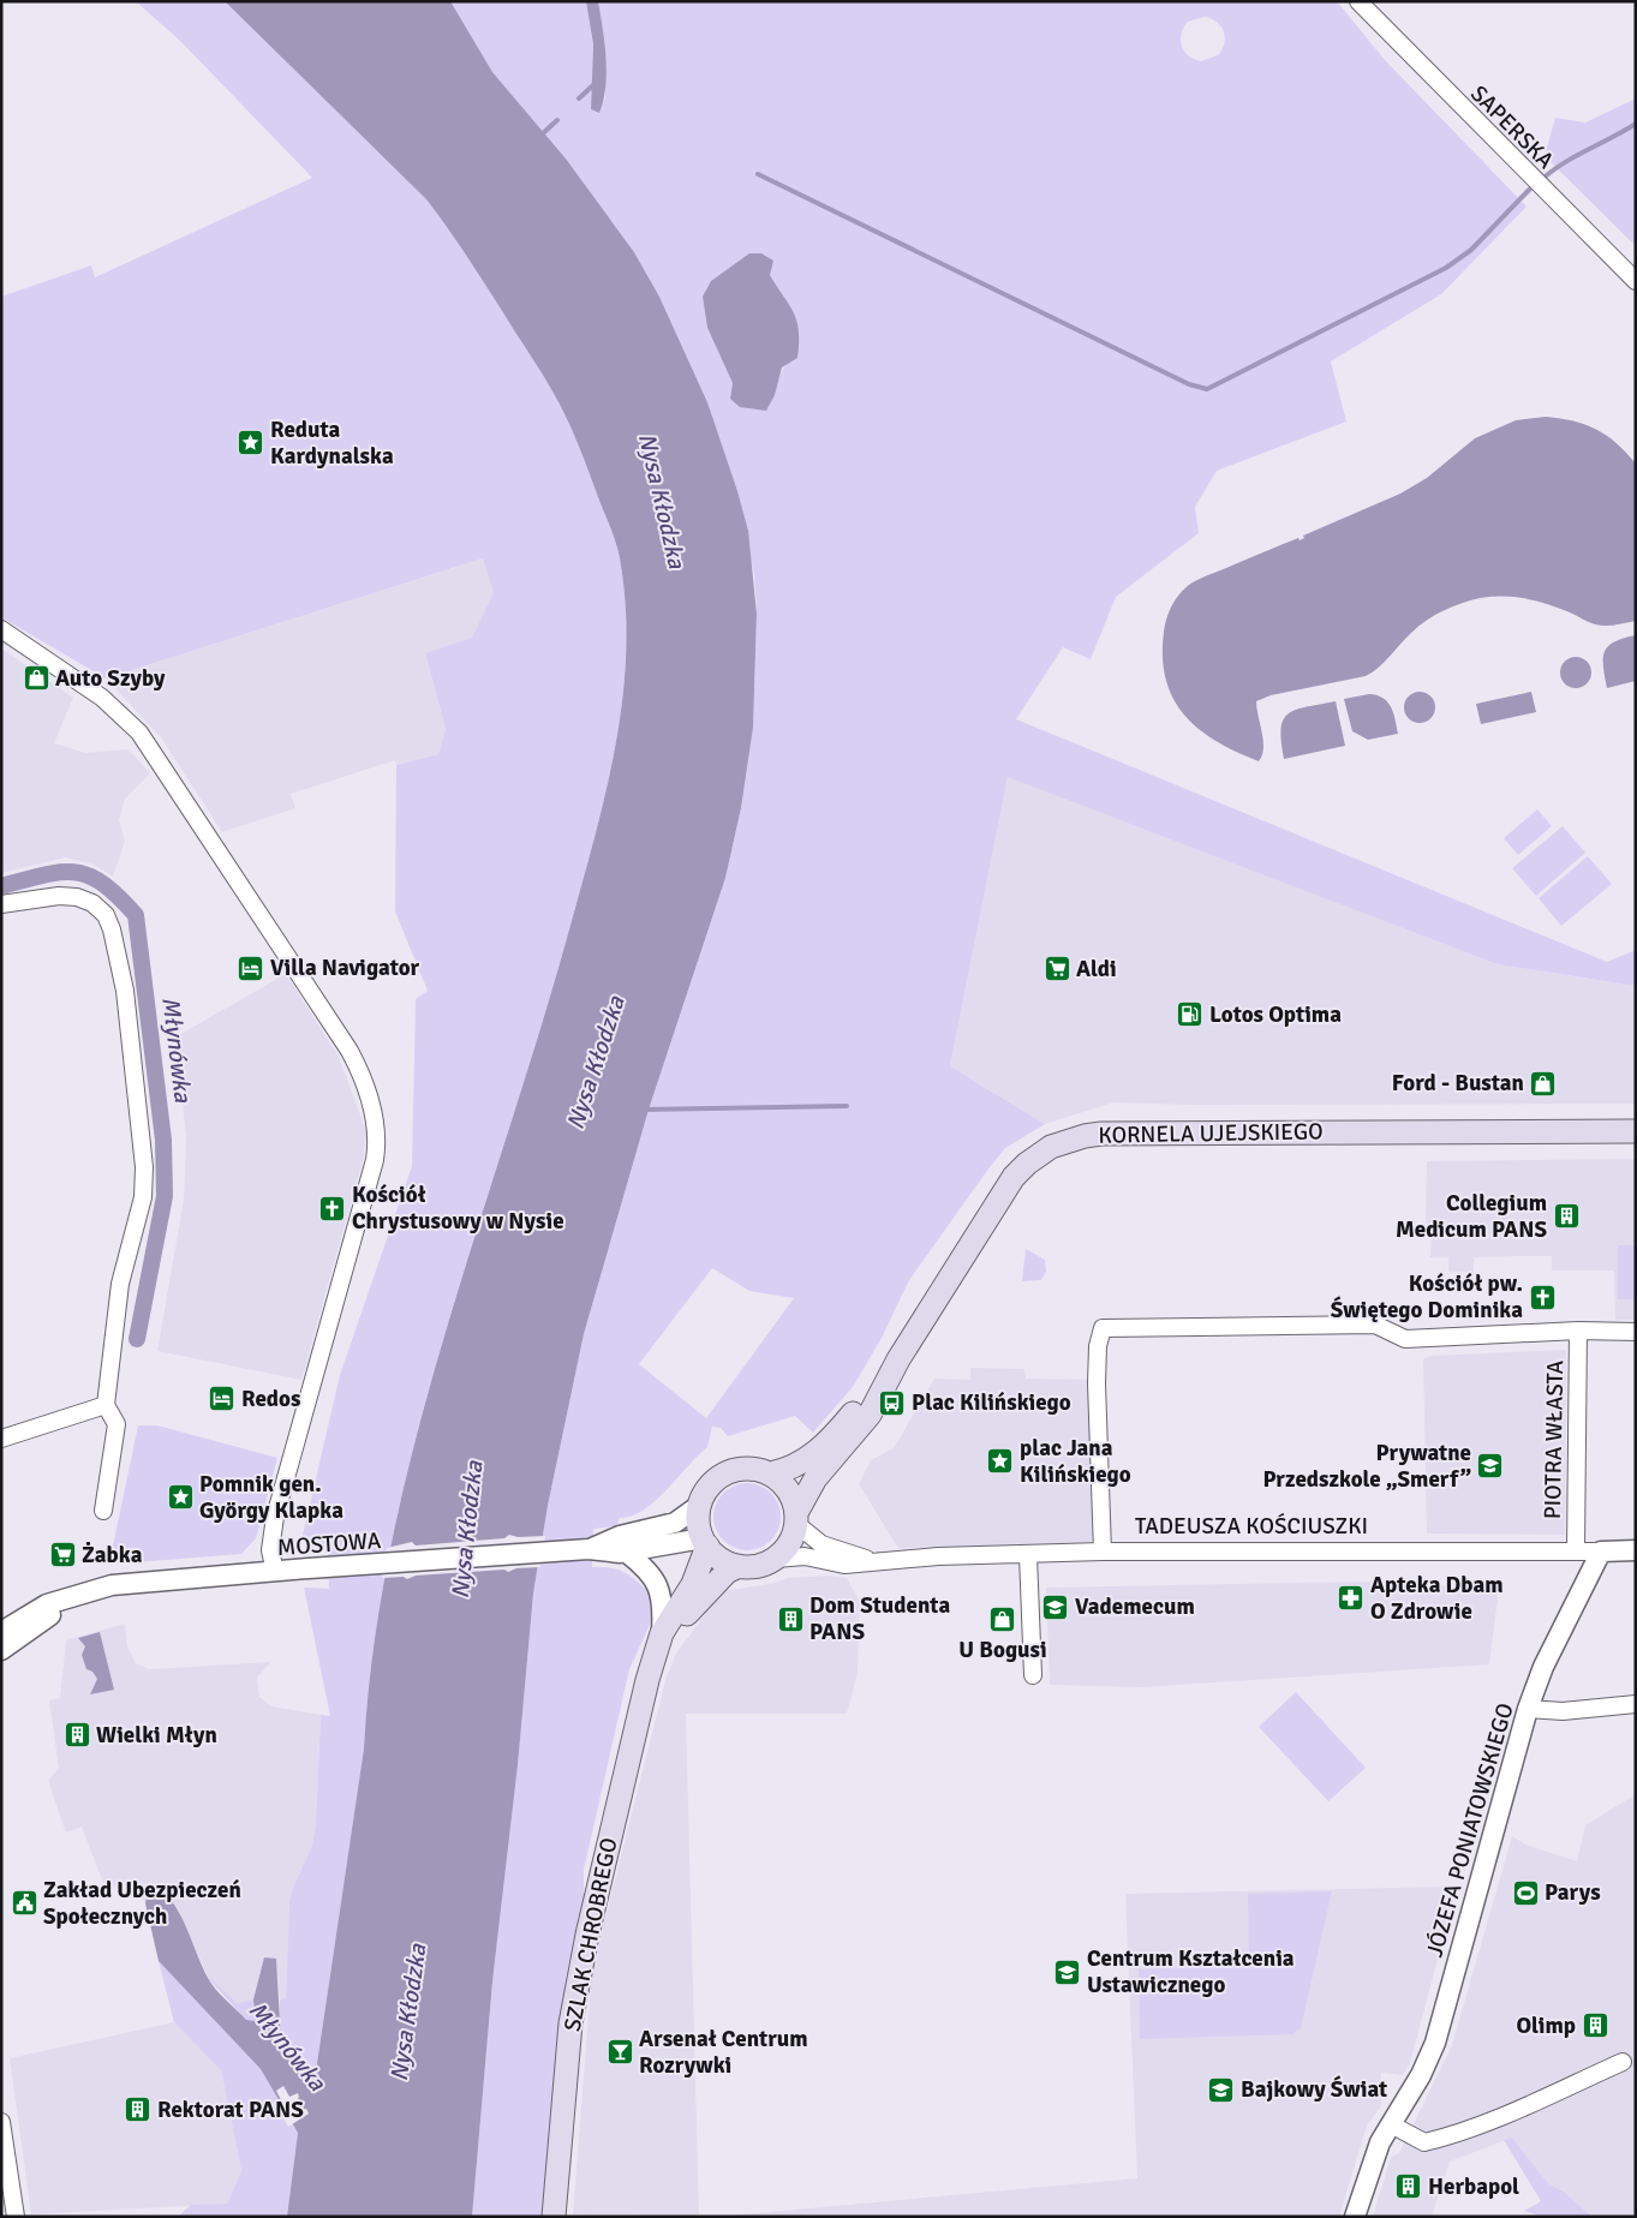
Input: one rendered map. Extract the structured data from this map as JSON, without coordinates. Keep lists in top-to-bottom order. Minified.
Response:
{"streets":{"main road":["KORNELA UJEJSKIEGO","SZLAK CHROBREGO"],"street":["SAPERSKA","PIOTRA WŁASTA","TADEUSZA KOŚCIUSZKI","MOSTOWA","JÓZEFA PONIATOWSKIEGO"]},"crossings":[["KORNELA UJEJSKIEGO","TADEUSZA KOŚCIUSZKI"],["KORNELA UJEJSKIEGO","MOSTOWA"],["KORNELA UJEJSKIEGO","SZLAK CHROBREGO"],["PIOTRA WŁASTA","TADEUSZA KOŚCIUSZKI"],["TADEUSZA KOŚCIUSZKI","MOSTOWA"],["TADEUSZA KOŚCIUSZKI","JÓZEFA PONIATOWSKIEGO"],["TADEUSZA KOŚCIUSZKI","SZLAK CHROBREGO"],["MOSTOWA","SZLAK CHROBREGO"]],"water":["Nysa Kłodzka","Młynówka"],"places":{"place":["Reduta Kardynalska","plac Jana Kilińskiego","Pomnik gen. György Klapka"],"shop":["Auto Szyby","Ford - Bustan","U Bogusi"],"hotel":["Villa Navigator","Redos"],"supermarket":["Aldi","Żabka"],"fuel station":["Lotos Optima"],"church":["Kościół Chrystusowy w Nysie","Kościół pw. Świętego Dominika"],"building":["Collegium Medicum PANS","Dom Studenta PANS","Wielki Młyn","Olimp","Rektorat PANS","Herbapol"],"bus stop":["Plac Kilińskiego"],"school or university":["Prywatne Przedszkole „Smerf”","Vademecum","Centrum Kształcenia Ustawicznego","Bajkowy Świat"],"pharmacy":["Apteka Dbam O Zdrowie"],"sports":["Parys"],"public building":["Zakład Ubezpieczeń Społecznych"],"bar":["Arsenał Centrum Rozrywki"]}}
